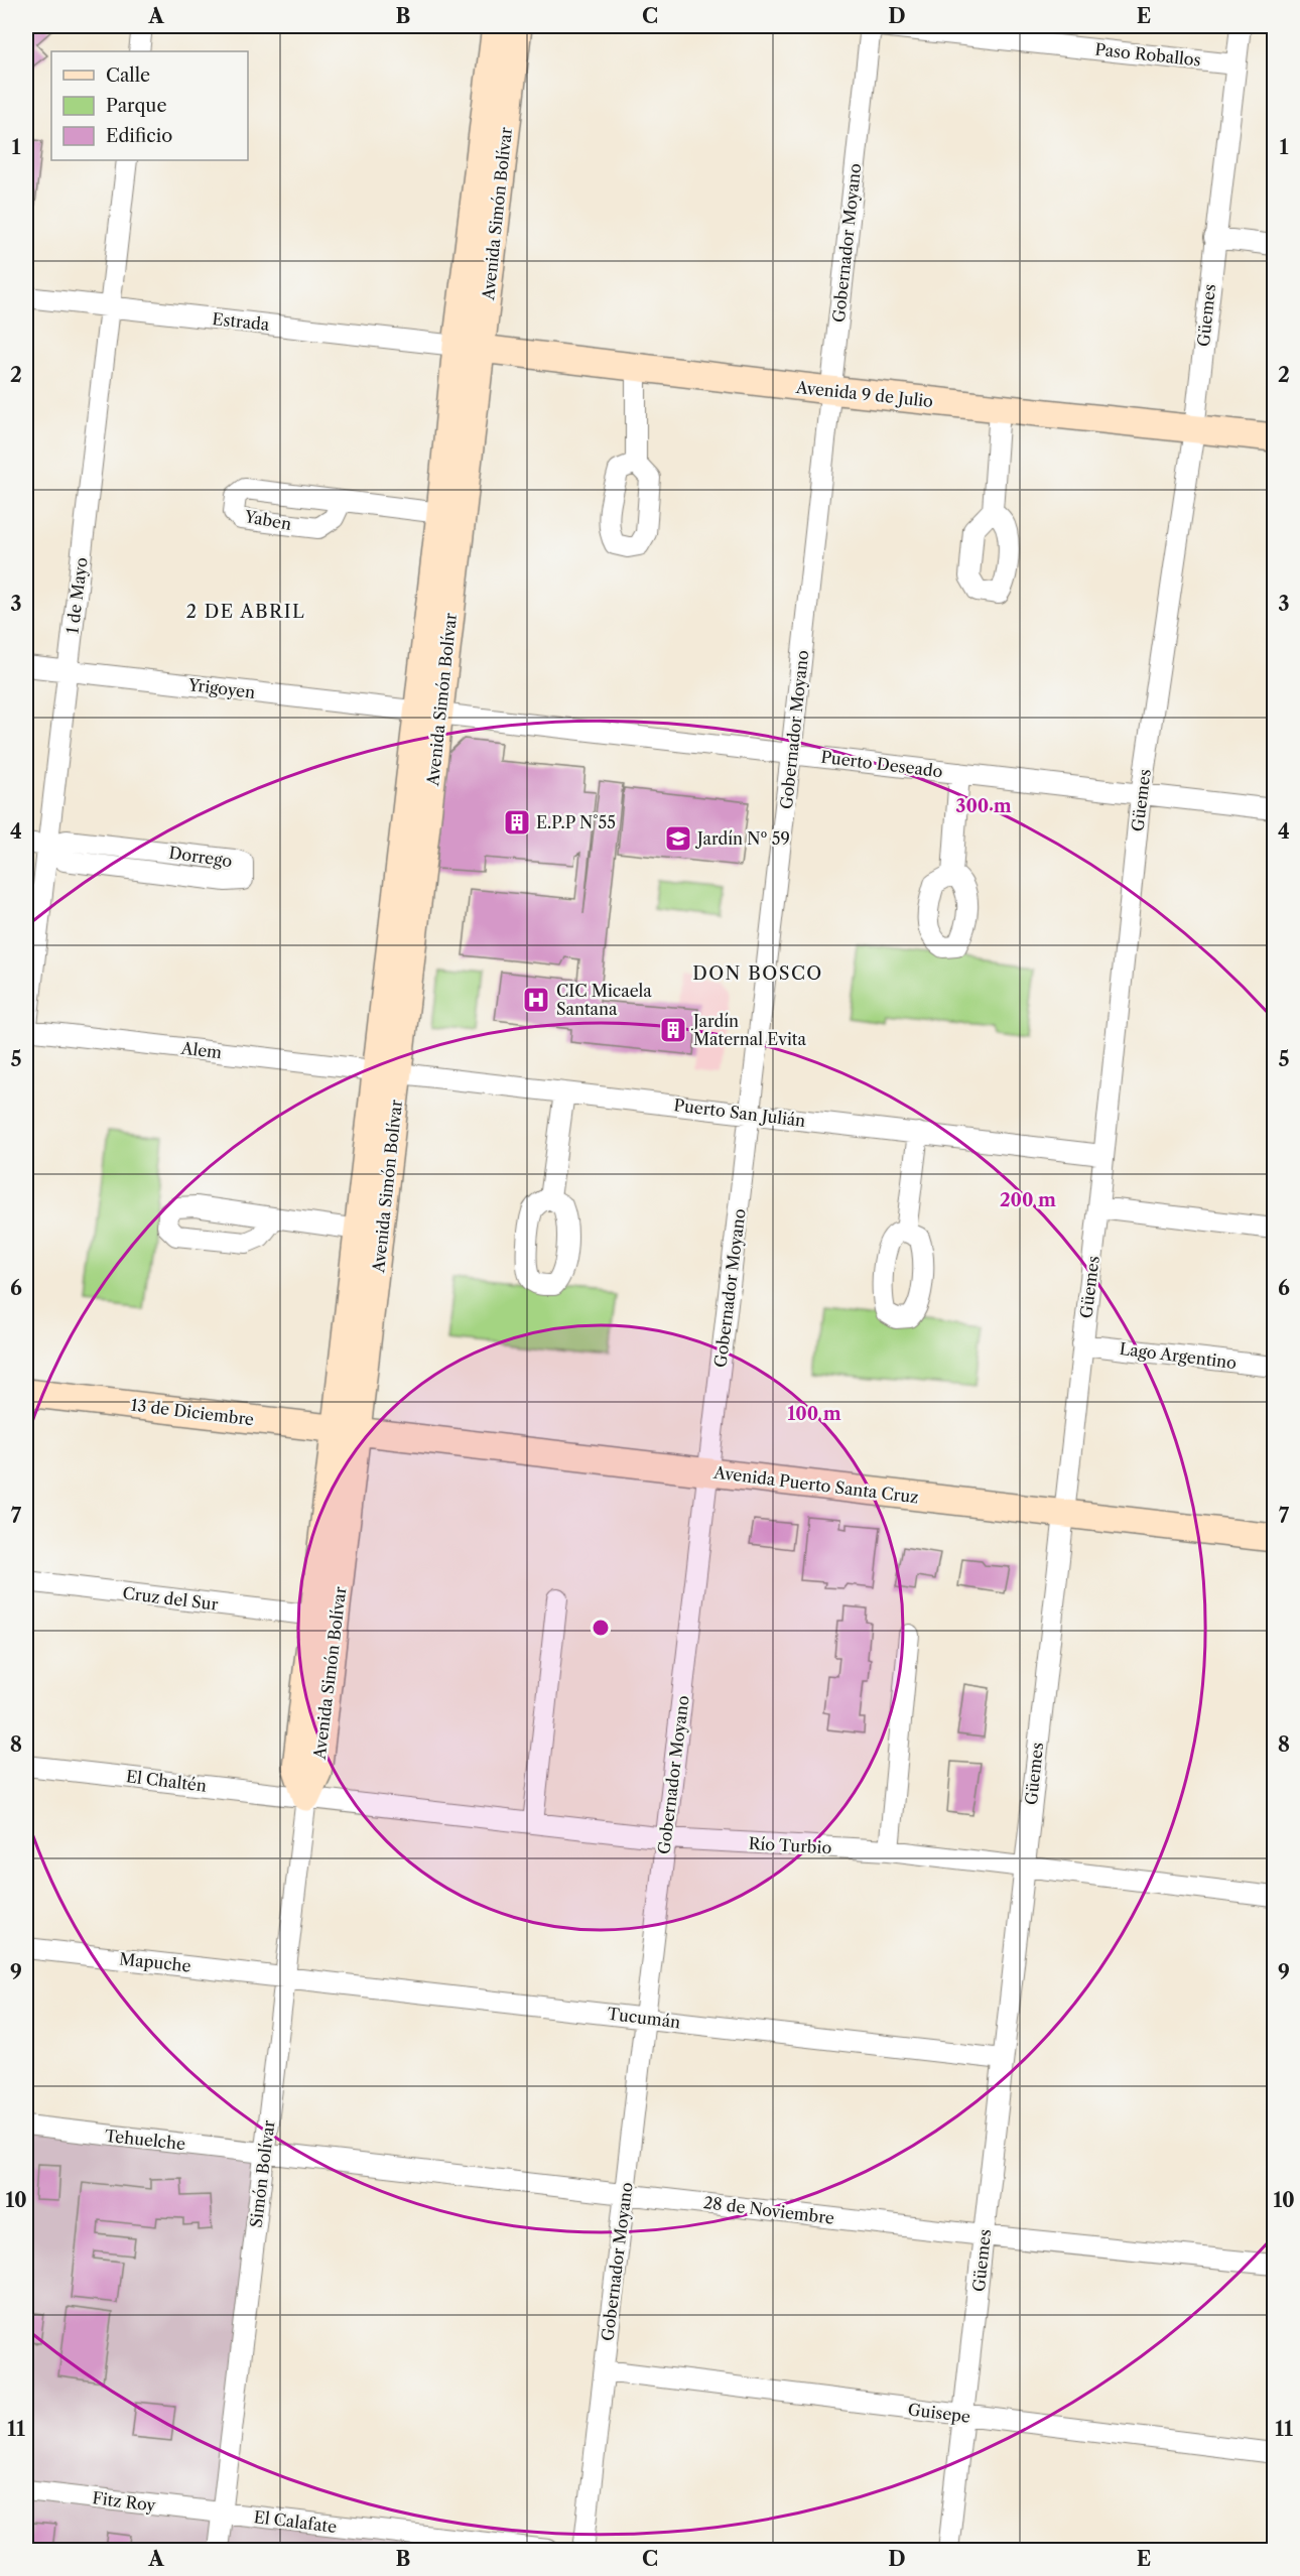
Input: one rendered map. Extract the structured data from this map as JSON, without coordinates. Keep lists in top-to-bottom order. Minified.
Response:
{"streets":{"street":["Paso Roballos","Avenida Simón Bolívar","Gobernador Moyano","Güemes","Estrada","Avenida 9 de Julio","Yaben","1 de Mayo","Yrigoyen","Puerto Deseado","Dorrego","Alem","Puerto San Julián","Lago Argentino","13 de Diciembre","Avenida Puerto Santa Cruz","Cruz del Sur","El Chaltén","Río Turbio","Mapuche","Tucumán","Tehuelche","Simón Bolívar","28 de Noviembre","Guisepe","Fitz Roy","El Calafate"]},"crossings":[["Paso Roballos","Güemes"],["Avenida Simón Bolívar","Estrada"],["Avenida Simón Bolívar","Avenida 9 de Julio"],["Avenida Simón Bolívar","Yaben"],["Avenida Simón Bolívar","Yrigoyen"],["Avenida Simón Bolívar","Puerto Deseado"],["Avenida Simón Bolívar","Alem"],["Avenida Simón Bolívar","Puerto San Julián"],["Avenida Simón Bolívar","13 de Diciembre"],["Avenida Simón Bolívar","Avenida Puerto Santa Cruz"],["Avenida Simón Bolívar","Cruz del Sur"],["Avenida Simón Bolívar","El Chaltén"],["Avenida Simón Bolívar","Río Turbio"],["Avenida Simón Bolívar","Simón Bolívar"],["Gobernador Moyano","Avenida 9 de Julio"],["Gobernador Moyano","Puerto Deseado"],["Gobernador Moyano","Puerto San Julián"],["Gobernador Moyano","Avenida Puerto Santa Cruz"],["Gobernador Moyano","Río Turbio"],["Gobernador Moyano","Tucumán"],["Gobernador Moyano","28 de Noviembre"],["Gobernador Moyano","Guisepe"],["Güemes","Avenida 9 de Julio"],["Güemes","Puerto Deseado"],["Güemes","Puerto San Julián"],["Güemes","Lago Argentino"],["Güemes","Avenida Puerto Santa Cruz"],["Güemes","Río Turbio"],["Güemes","Tucumán"],["Güemes","28 de Noviembre"],["Güemes","Guisepe"],["Estrada","Avenida 9 de Julio"],["Estrada","1 de Mayo"],["1 de Mayo","Yrigoyen"],["1 de Mayo","Dorrego"],["1 de Mayo","Alem"],["Yrigoyen","Puerto Deseado"],["Alem","Puerto San Julián"],["13 de Diciembre","Avenida Puerto Santa Cruz"],["El Chaltén","Río Turbio"],["El Chaltén","Simón Bolívar"],["Río Turbio","Simón Bolívar"],["Mapuche","Tucumán"],["Mapuche","Simón Bolívar"],["Tucumán","Simón Bolívar"],["Tehuelche","Simón Bolívar"],["Tehuelche","28 de Noviembre"],["Simón Bolívar","28 de Noviembre"],["Simón Bolívar","Fitz Roy"],["Simón Bolívar","El Calafate"],["Fitz Roy","El Calafate"]],"districts":["2 DE ABRIL","DON BOSCO"],"places":{"building":["E.P.P N°55","Jardín Maternal Evita"],"school or university":["Jardín Nº 59"],"hospital":["CIC Micaela Santana"]},"legend":["Calle","Parque","Edificio"],"grid":{"columns":["A","B","C","D","E"],"rows":["1","2","3","4","5","6","7","8","9","10","11"]},"rings":["300 m","200 m","100 m"]}
